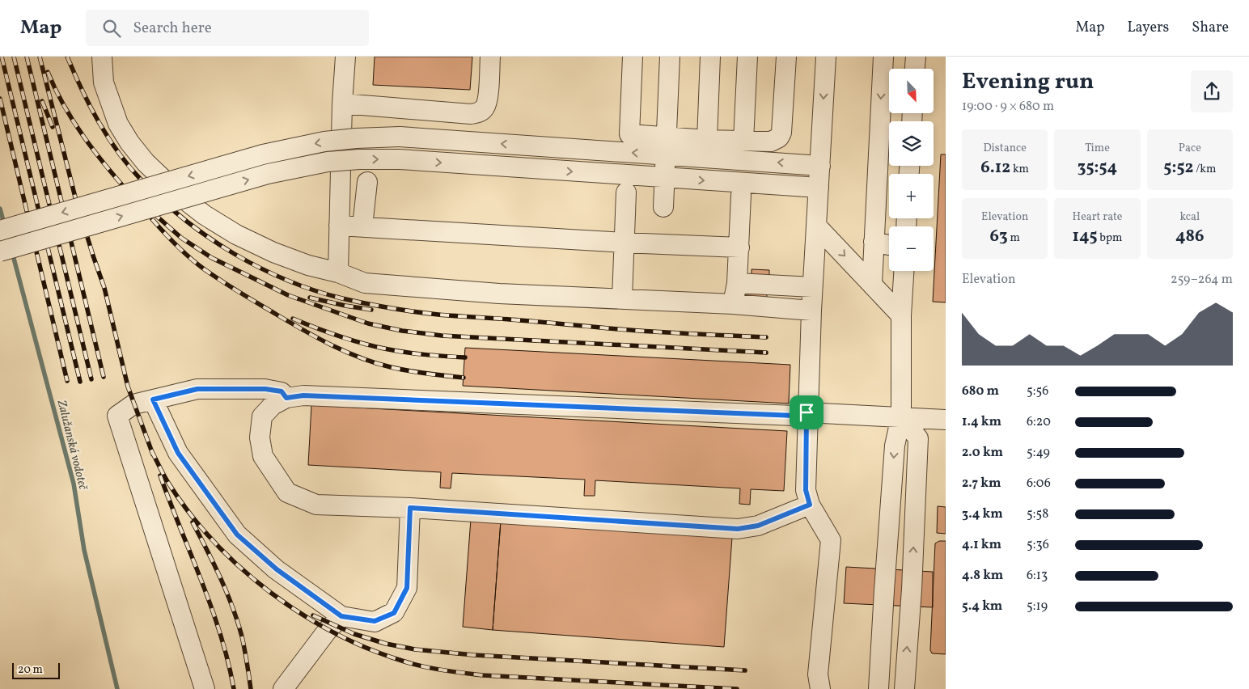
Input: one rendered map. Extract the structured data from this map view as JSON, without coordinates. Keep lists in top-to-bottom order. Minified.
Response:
{"water":["Zalužanská vodoteč"],"scale_bar":"20 m","north":"bottom right","page":{"header":"Map","search":"Search here","nav":["Map","Layers","Share"],"heading":["Evening run","19:00 · 9 × 680 m"],"map_buttons":["+","−"],"stats":[["Distance","6.12 km"],["Time","35:54"],["Pace","5:52 /km"],["Elevation","63 m"],["Heart rate","145 bpm"],["kcal","486"]],"chart":["Elevation","259–264 m"],"list":[{"name":"680 m","note":"5:56"},{"name":"1.4 km","note":"6:20"},{"name":"2.0 km","note":"5:49"},{"name":"2.7 km","note":"6:06"},{"name":"3.4 km","note":"5:58"},{"name":"4.1 km","note":"5:36"},{"name":"4.8 km","note":"6:13"},{"name":"5.4 km","note":"5:19"}],"scale":"20 m"}}
